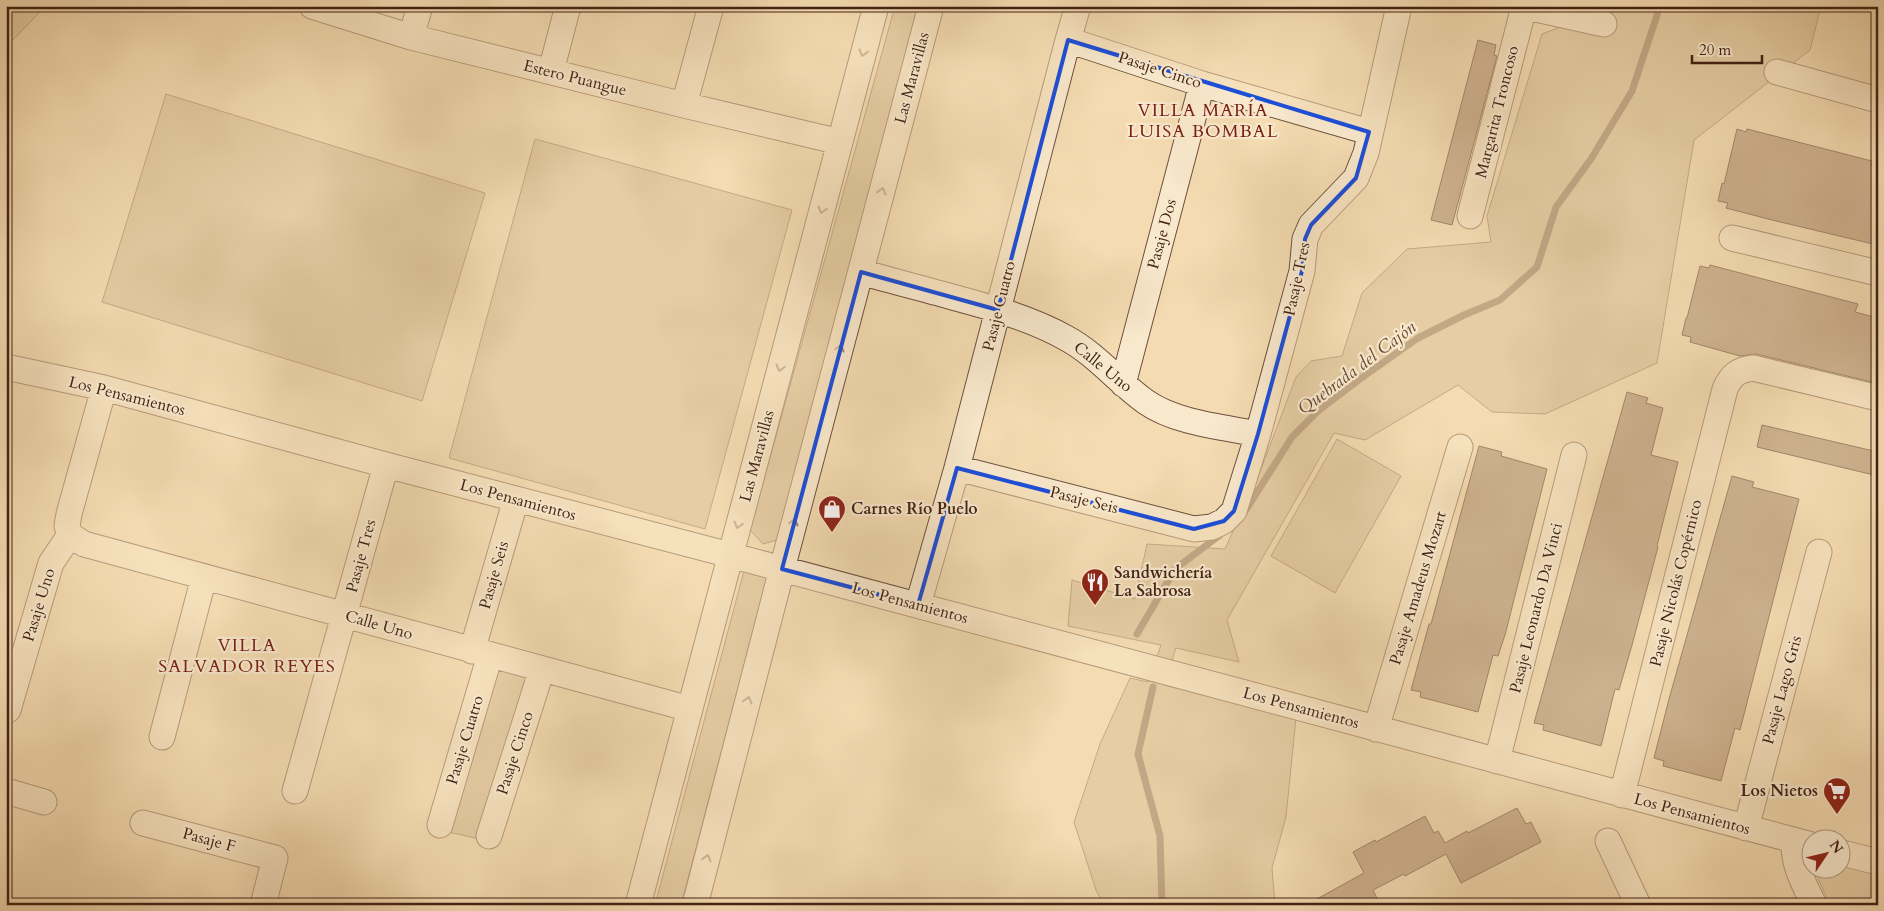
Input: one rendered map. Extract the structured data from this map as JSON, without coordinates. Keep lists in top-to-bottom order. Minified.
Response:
{"streets":{"street":["Pasaje Cinco","Estero Puangue","Las Maravillas","Margarita Troncoso","Pasaje Dos","Pasaje Tres","Pasaje Cuatro","Calle Uno","Los Pensamientos","Pasaje Seis","Pasaje Nicolás Copérnico","Pasaje Amadeus Mozart","Pasaje Uno","Pasaje Leonardo Da Vinci","Pasaje Lago Gris","Pasaje F"]},"crossings":[["Pasaje Cinco","Pasaje Dos"],["Pasaje Cinco","Pasaje Tres"],["Pasaje Cinco","Pasaje Cuatro"],["Pasaje Cinco","Calle Uno"],["Estero Puangue","Las Maravillas"],["Las Maravillas","Calle Uno"],["Las Maravillas","Los Pensamientos"],["Pasaje Dos","Calle Uno"],["Pasaje Tres","Calle Uno"],["Pasaje Tres","Los Pensamientos"],["Pasaje Tres","Pasaje Seis"],["Pasaje Cuatro","Calle Uno"],["Pasaje Cuatro","Los Pensamientos"],["Pasaje Cuatro","Pasaje Seis"],["Calle Uno","Pasaje Seis"],["Calle Uno","Pasaje Uno"],["Los Pensamientos","Pasaje Seis"],["Los Pensamientos","Pasaje Nicolás Copérnico"],["Los Pensamientos","Pasaje Amadeus Mozart"],["Los Pensamientos","Pasaje Leonardo Da Vinci"],["Los Pensamientos","Pasaje Lago Gris"]],"districts":["VILLA MARÍA LUISA BOMBAL","VILLA SALVADOR REYES"],"water":["Quebrada del Cajón"],"places":{"shop":["Carnes Río Puelo"],"restaurant":["Sandwichería La Sabrosa"],"supermarket":["Los Nietos"]},"scale_bar":"20 m","north":"top right"}
